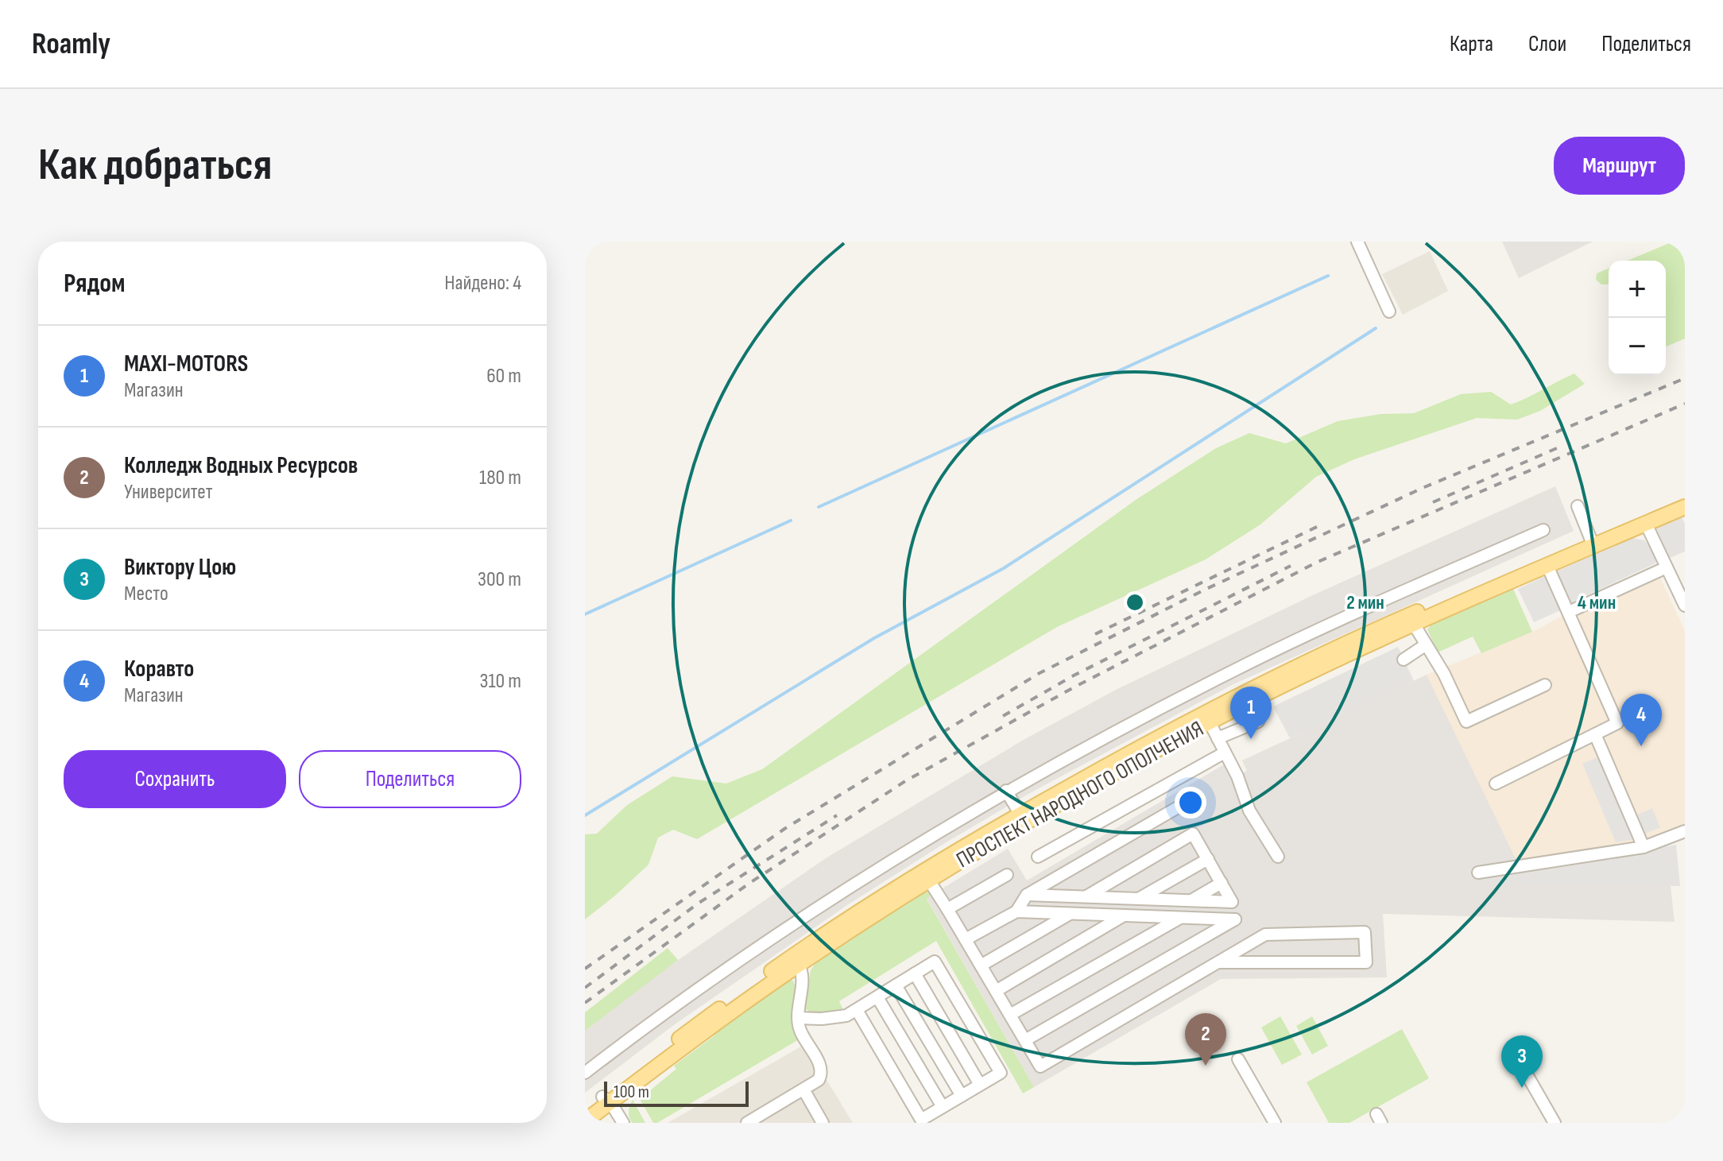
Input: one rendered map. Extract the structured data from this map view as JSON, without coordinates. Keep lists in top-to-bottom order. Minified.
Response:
{"streets":{"main road":["ПРОСПЕКТ НАРОДНОГО ОПОЛЧЕНИЯ"]},"scale_bar":"100 m","page":{"header":"Roamly","nav":["Карта","Слои","Поделиться"],"buttons":["Маршрут",["Сохранить","Поделиться"]],"title":"Как добраться","heading":["Рядом","Найдено: 4"],"map_buttons":["+","−"],"list":[{"mark":"1","name":"MAXI-MOTORS","note":"Магазин","value":"60 m"},{"mark":"2","name":"Колледж Водных Ресурсов","note":"Университет","value":"180 m"},{"mark":"3","name":"Виктору Цою","note":"Место","value":"300 m"},{"mark":"4","name":"Коравто","note":"Магазин","value":"310 m"}],"pins":["1","4","2","3"],"scale":"100 m"},"rings":["2 мин","4 мин"]}
